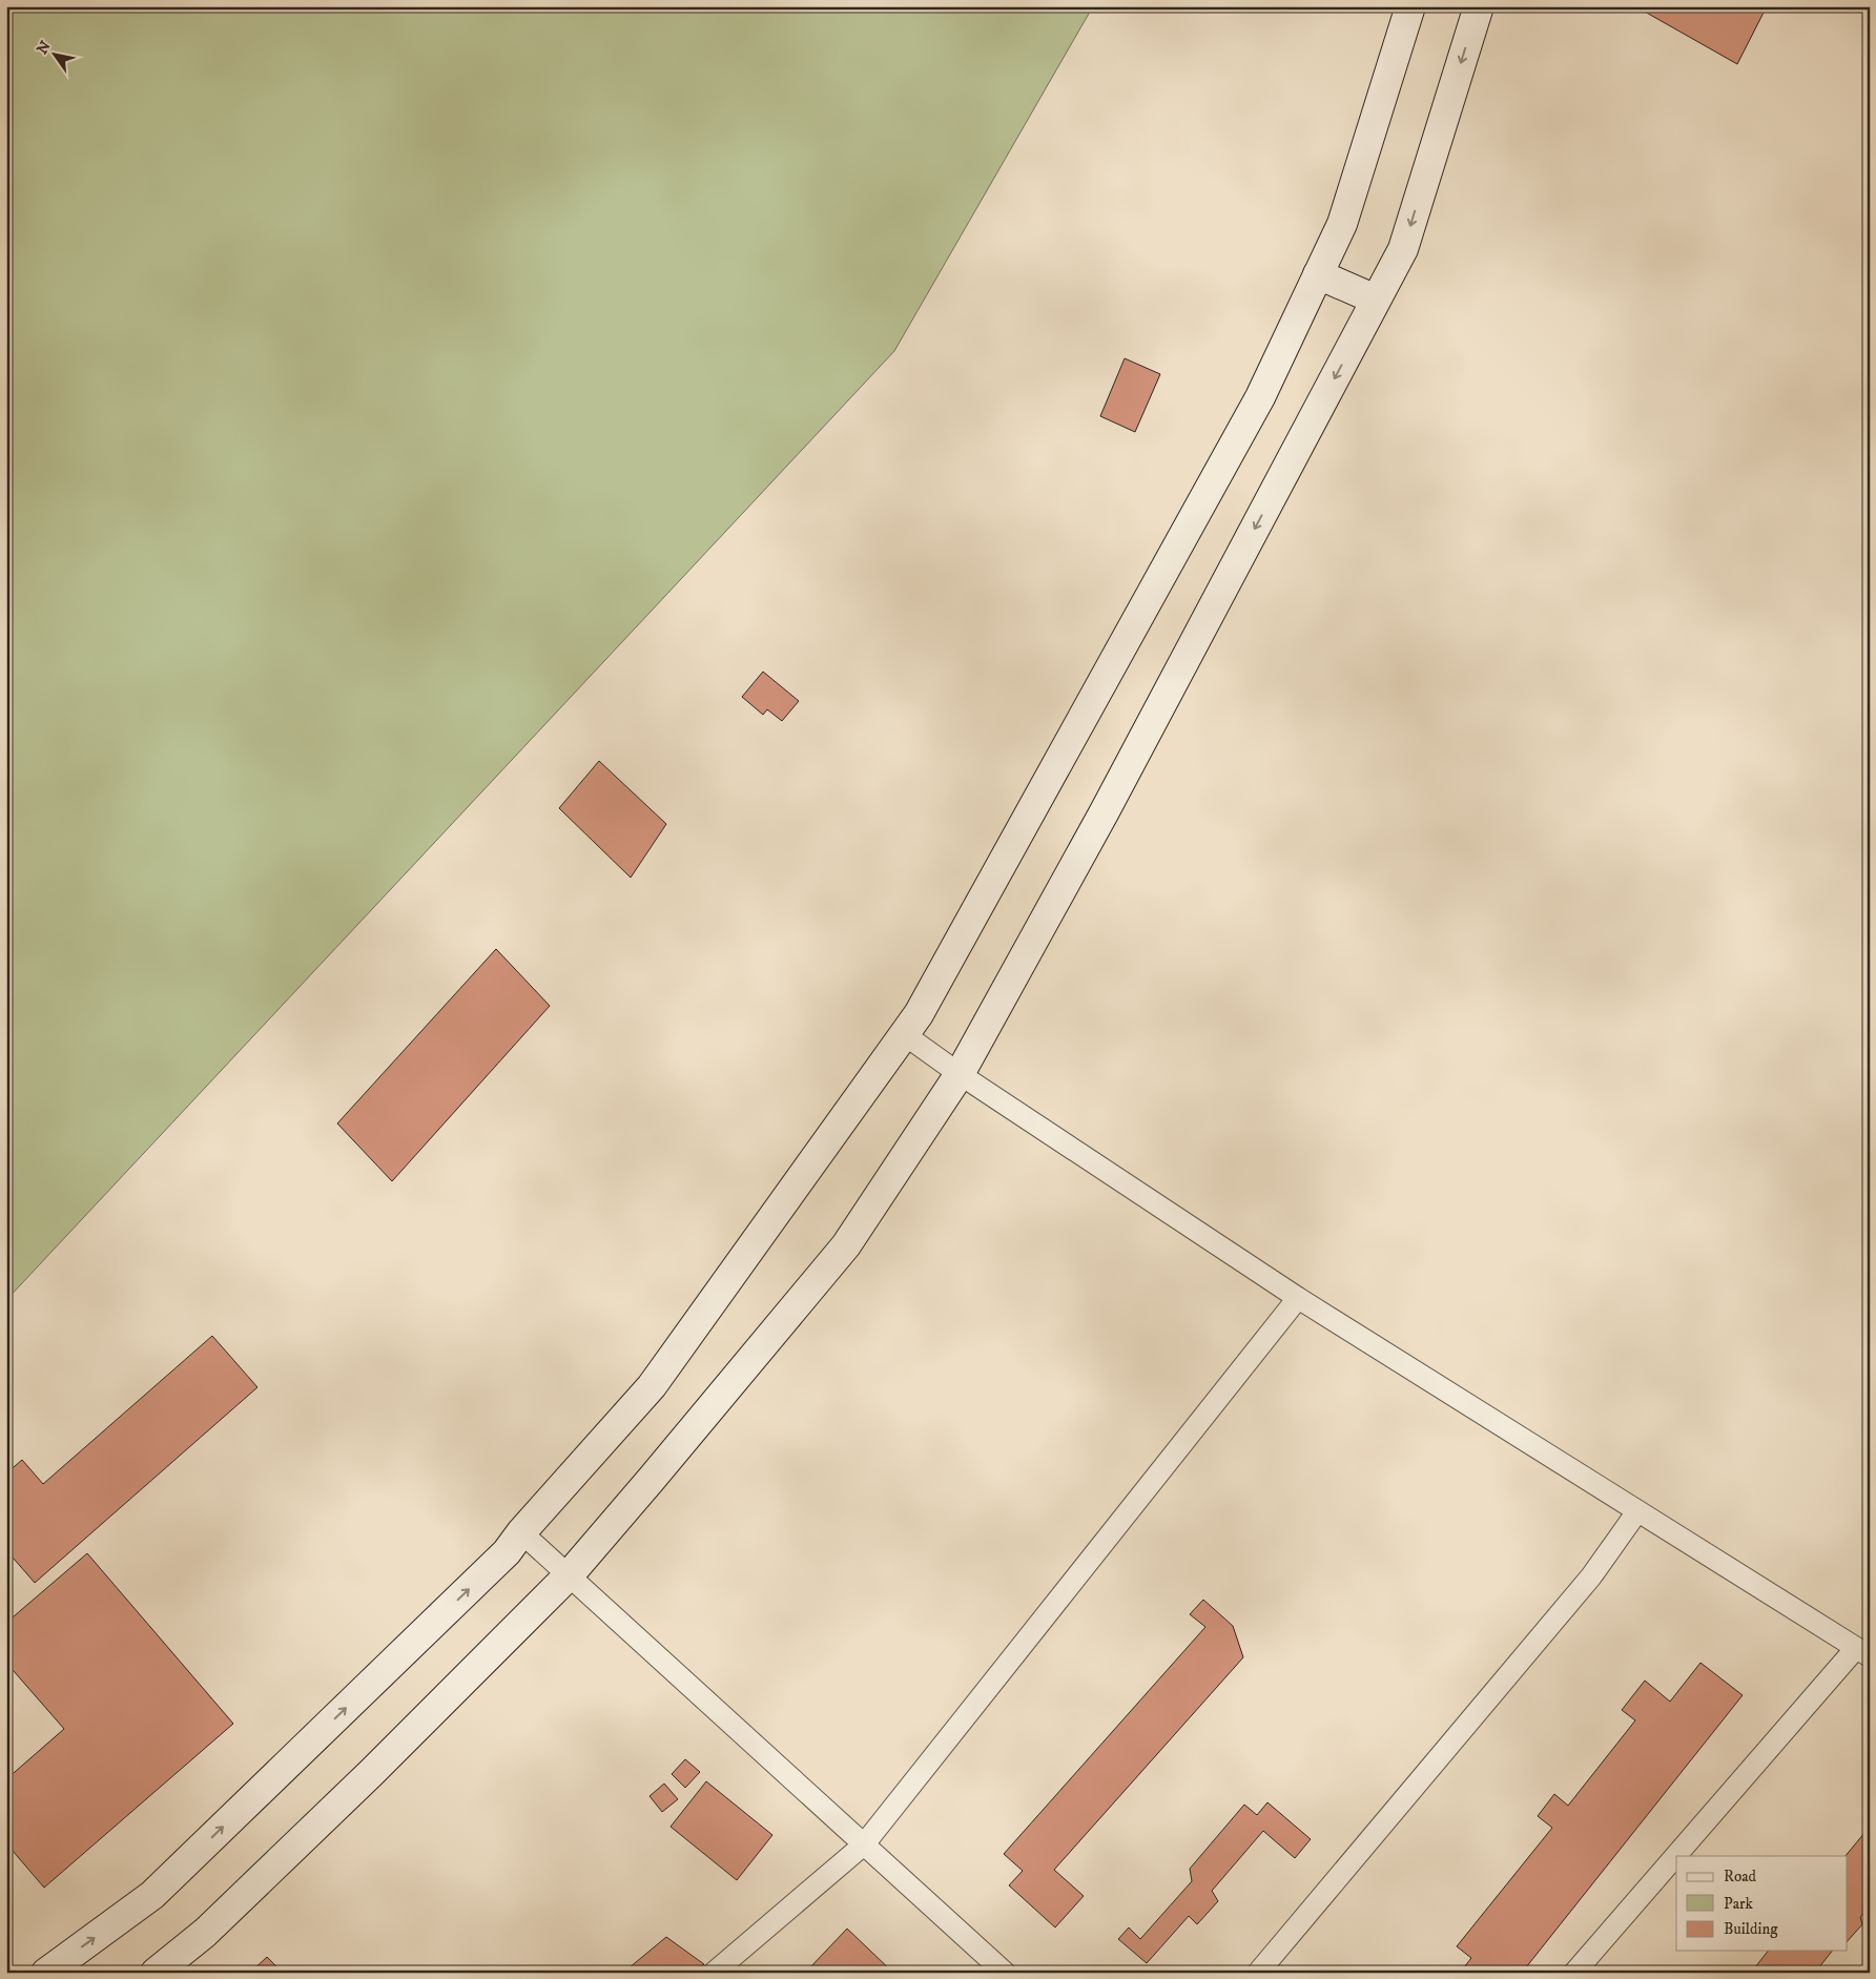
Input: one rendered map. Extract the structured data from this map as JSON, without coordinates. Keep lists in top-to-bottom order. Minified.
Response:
{"legend":["Road","Park","Building"],"north":"top left"}
